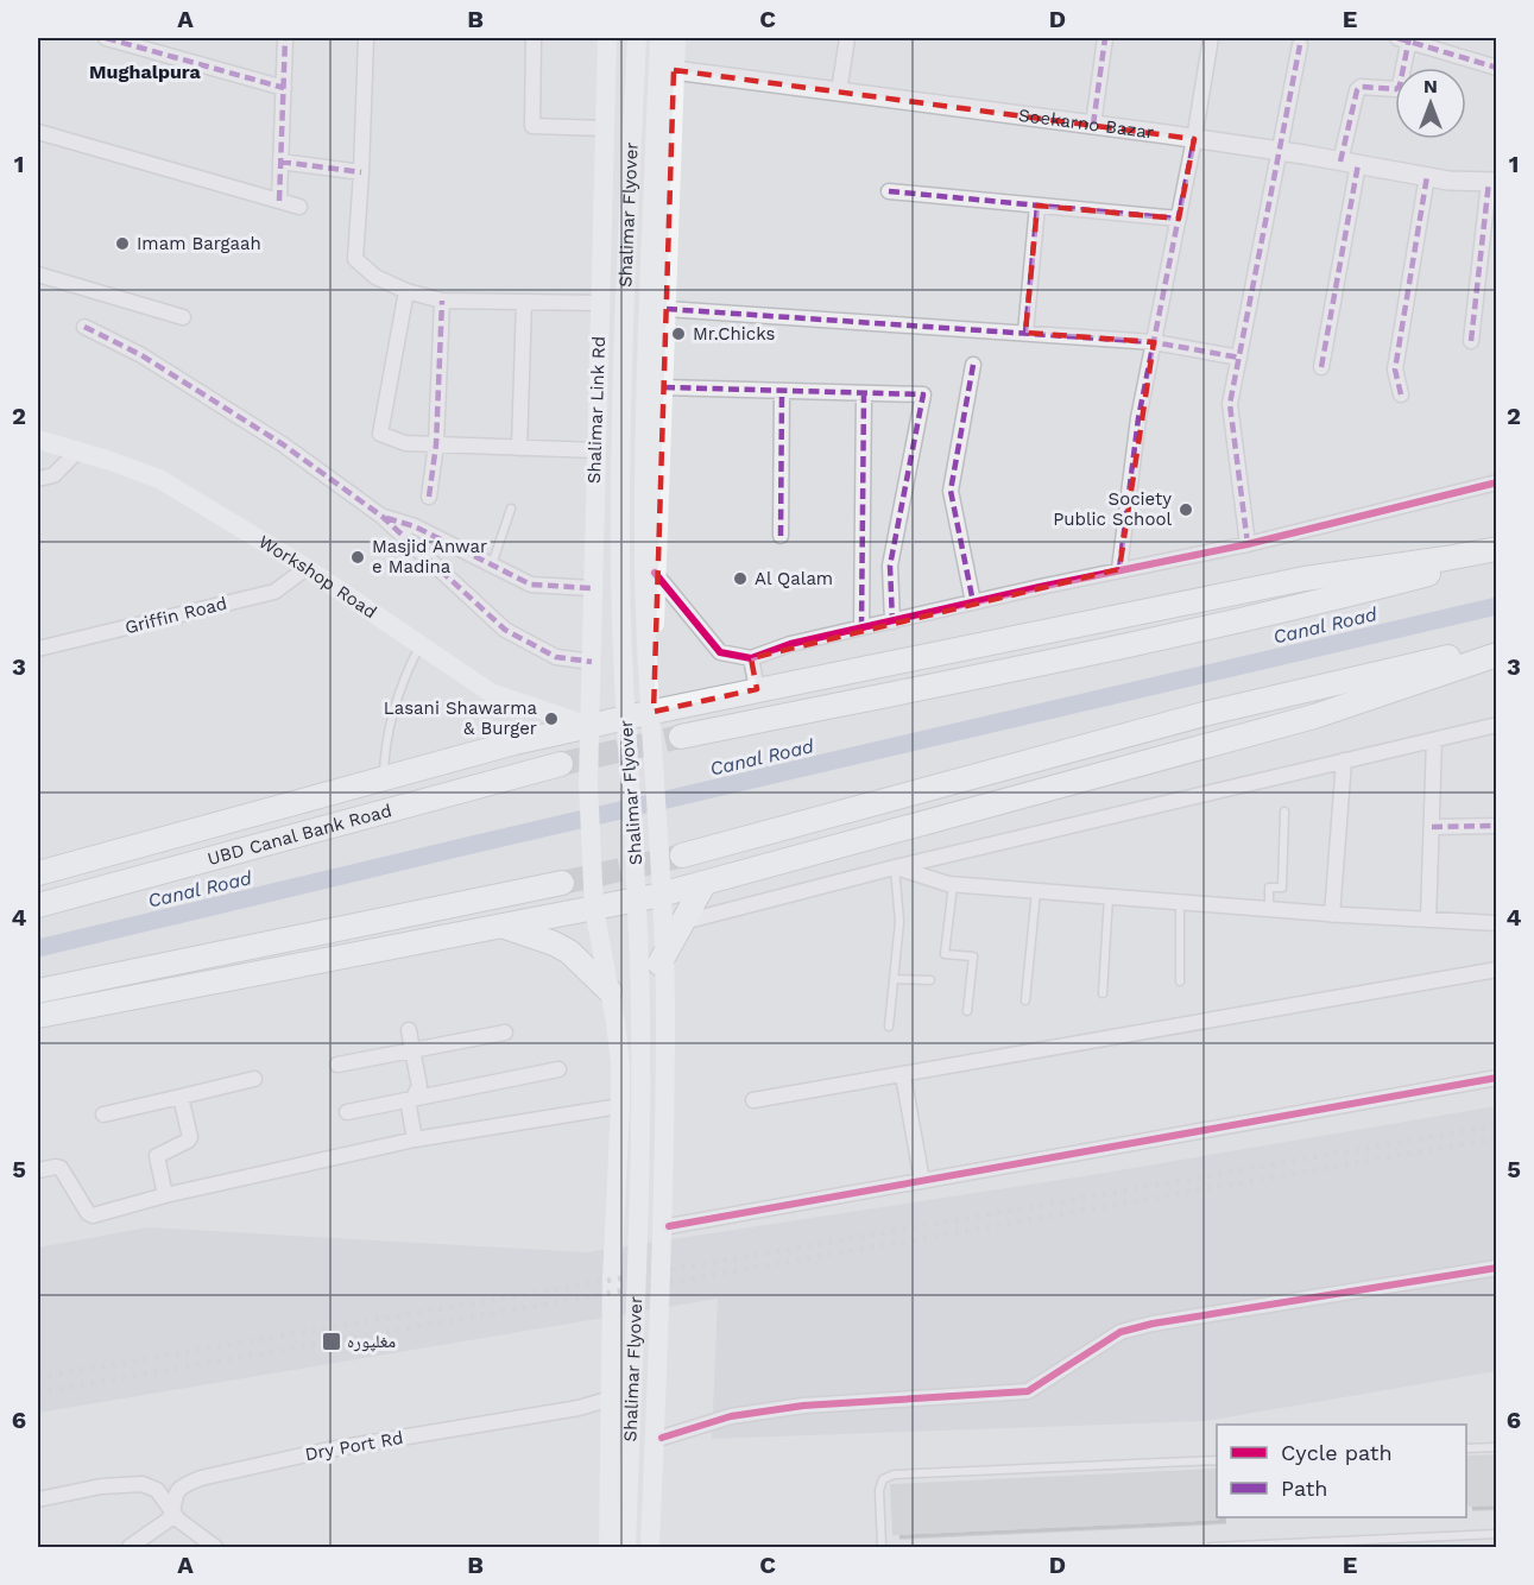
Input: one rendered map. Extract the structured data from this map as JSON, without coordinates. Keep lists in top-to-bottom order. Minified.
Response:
{"streets":{"highway":["UBD Canal Bank Road"],"main road":["Shalimar Flyover","Shalimar Link Rd","Workshop Road"],"street":["Soekarno Bazar","Griffin Road","Dry Port Rd"]},"crossings":[["Shalimar Link Rd","Workshop Road"],["Shalimar Link Rd","Dry Port Rd"],["Workshop Road","Griffin Road"]],"districts":["Mughalpura"],"water":["Canal Road"],"places":{"other":["Imam Bargaah","Mr.Chicks","Society Public School","Masjid Anwar e Madina","Al Qalam","Lasani Shawarma & Burger"],"transit":["مغلپورہ"]},"legend":["Cycle path","Path"],"north":"top","grid":{"columns":["A","B","C","D","E"],"rows":["1","2","3","4","5","6"]}}
